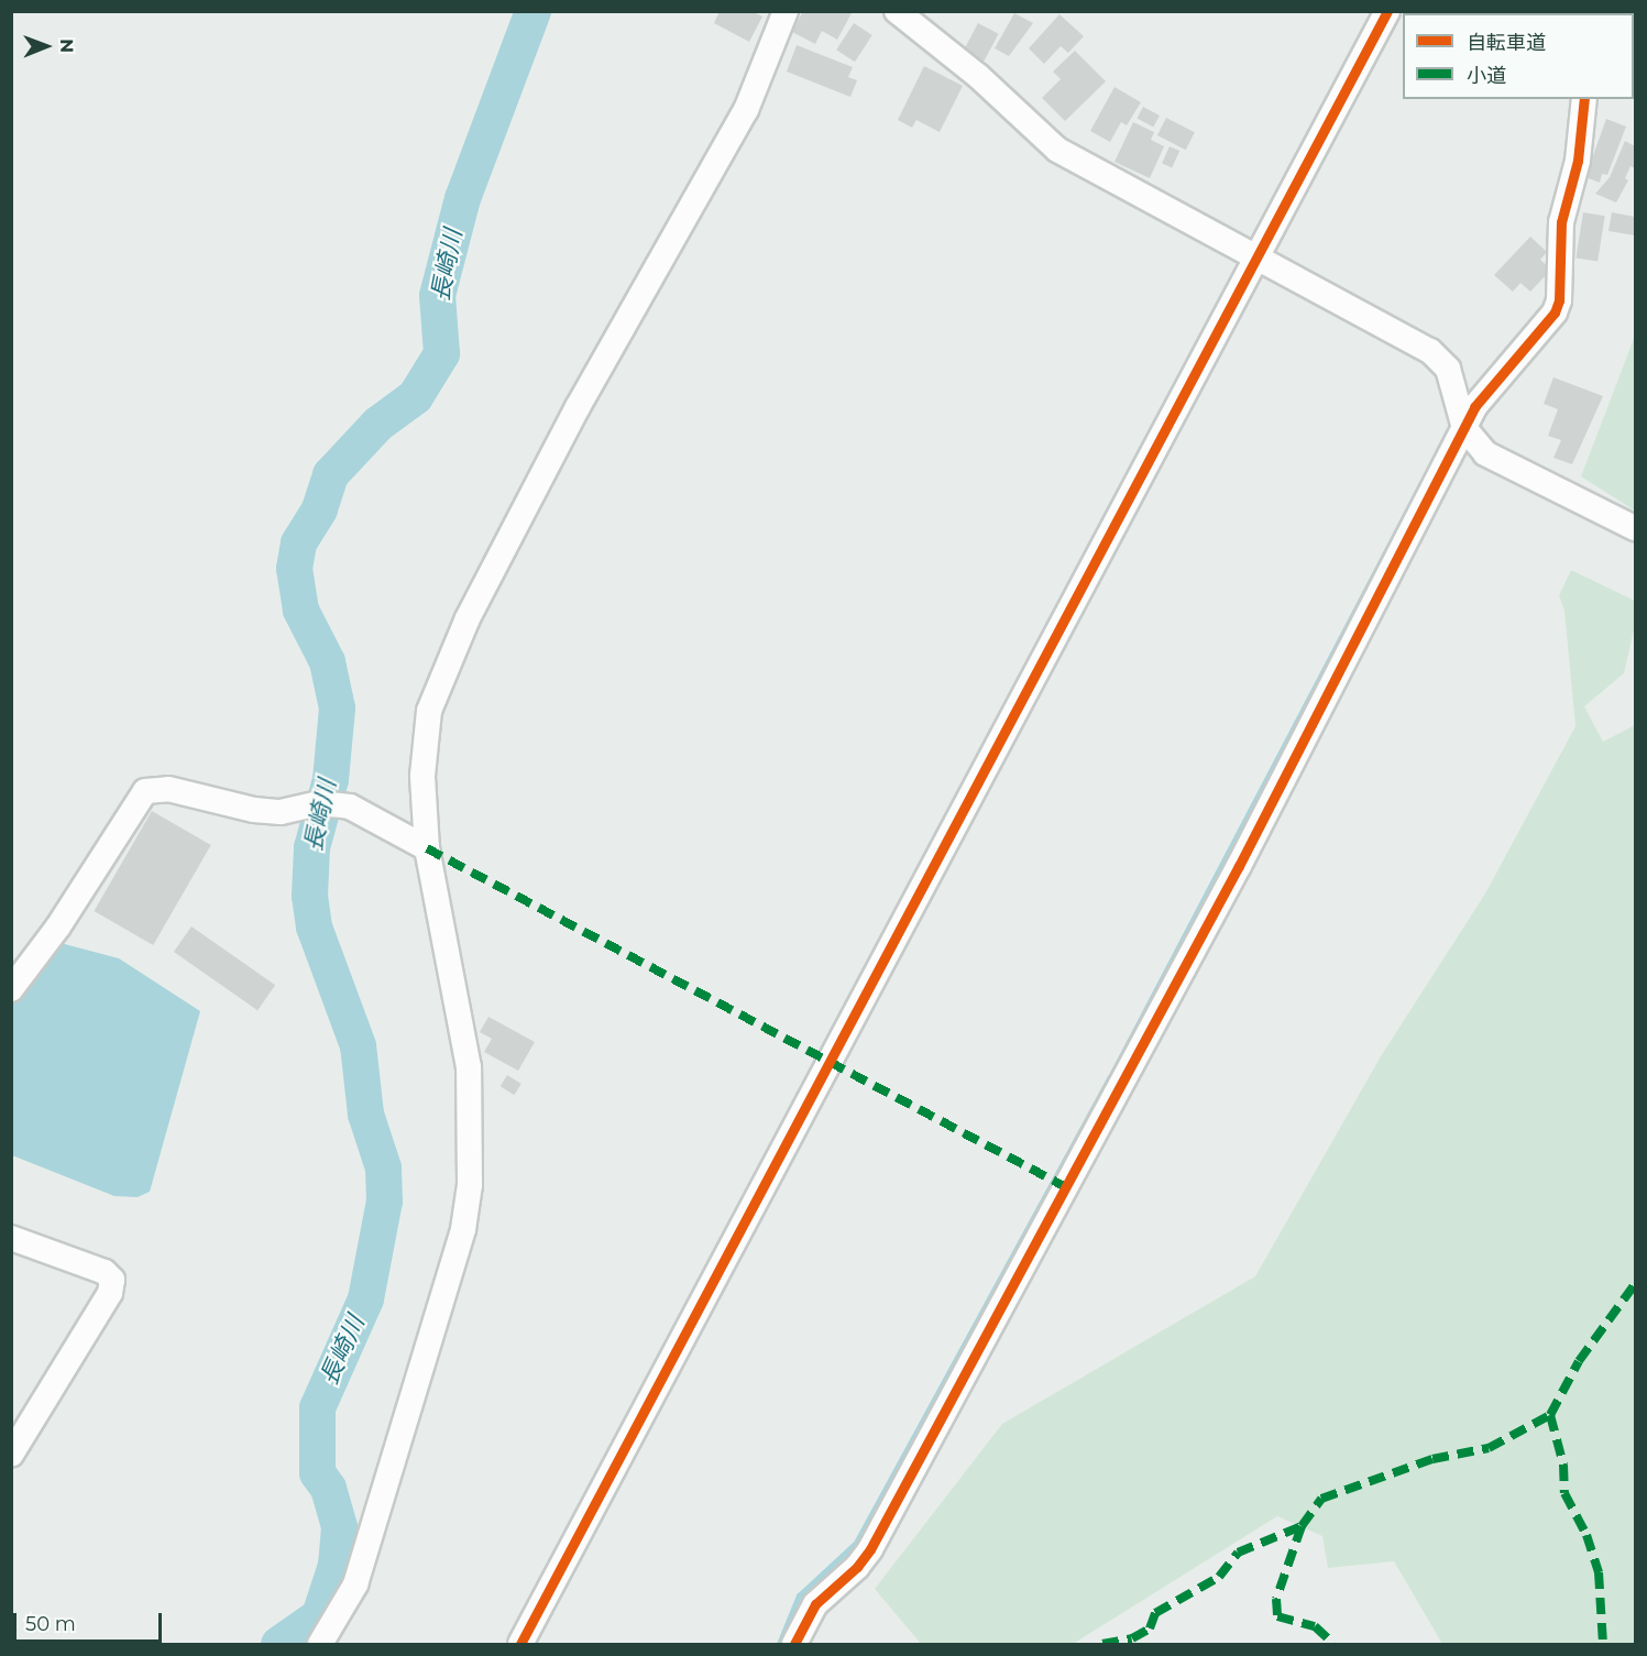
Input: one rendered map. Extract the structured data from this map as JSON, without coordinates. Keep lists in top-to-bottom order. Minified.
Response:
{"water":["長崎川"],"legend":["自転車道","小道"],"scale_bar":"50 m","north":"right"}
